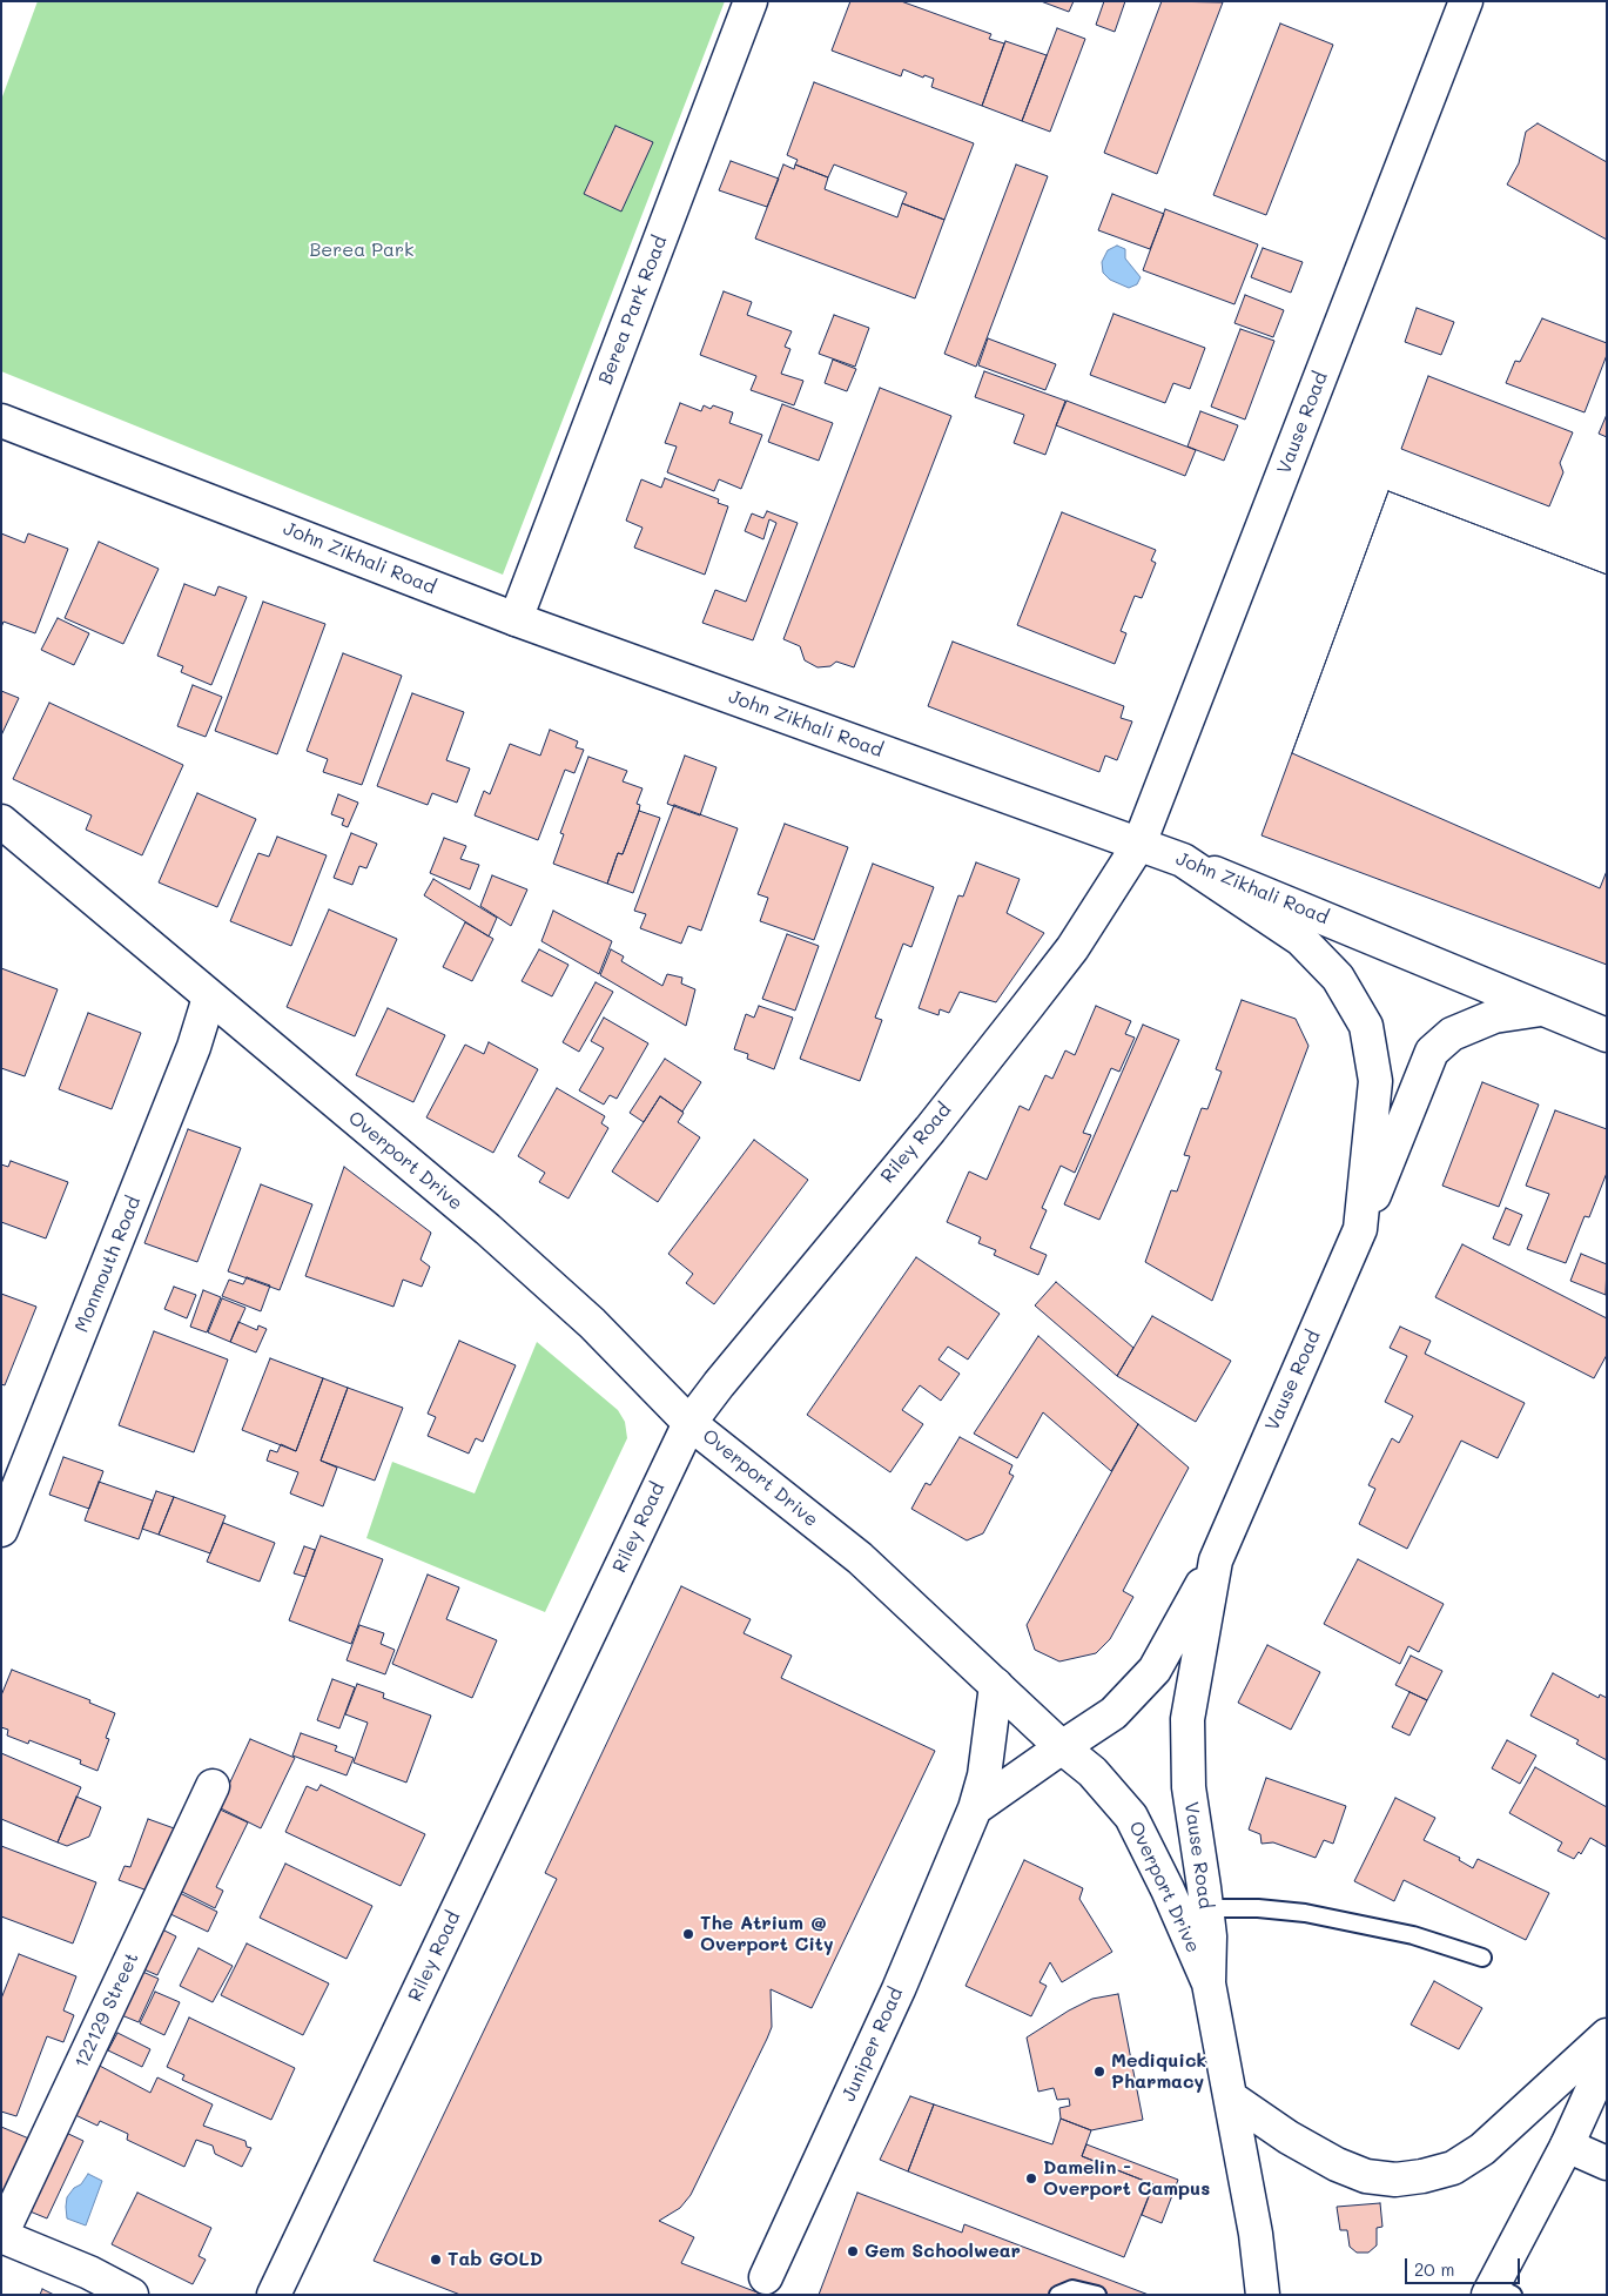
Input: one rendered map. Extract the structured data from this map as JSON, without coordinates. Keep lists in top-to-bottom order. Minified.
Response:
{"streets":{"street":["Berea Park Road","Vause Road","John Zikhali Road","Riley Road","Overport Drive","Monmouth Road","122129 Street","Juniper Road"]},"crossings":[["Berea Park Road","John Zikhali Road"],["Vause Road","John Zikhali Road"],["Vause Road","Riley Road"],["Vause Road","Overport Drive"],["John Zikhali Road","Riley Road"],["Riley Road","Overport Drive"],["Overport Drive","Monmouth Road"],["Overport Drive","Juniper Road"]],"parks":["Berea Park"],"places":["The Atrium @ Overport City","Mediquick Pharmacy","Damelin - Overport Campus","Gem Schoolwear","Tab GOLD"],"scale_bar":"20 m"}
